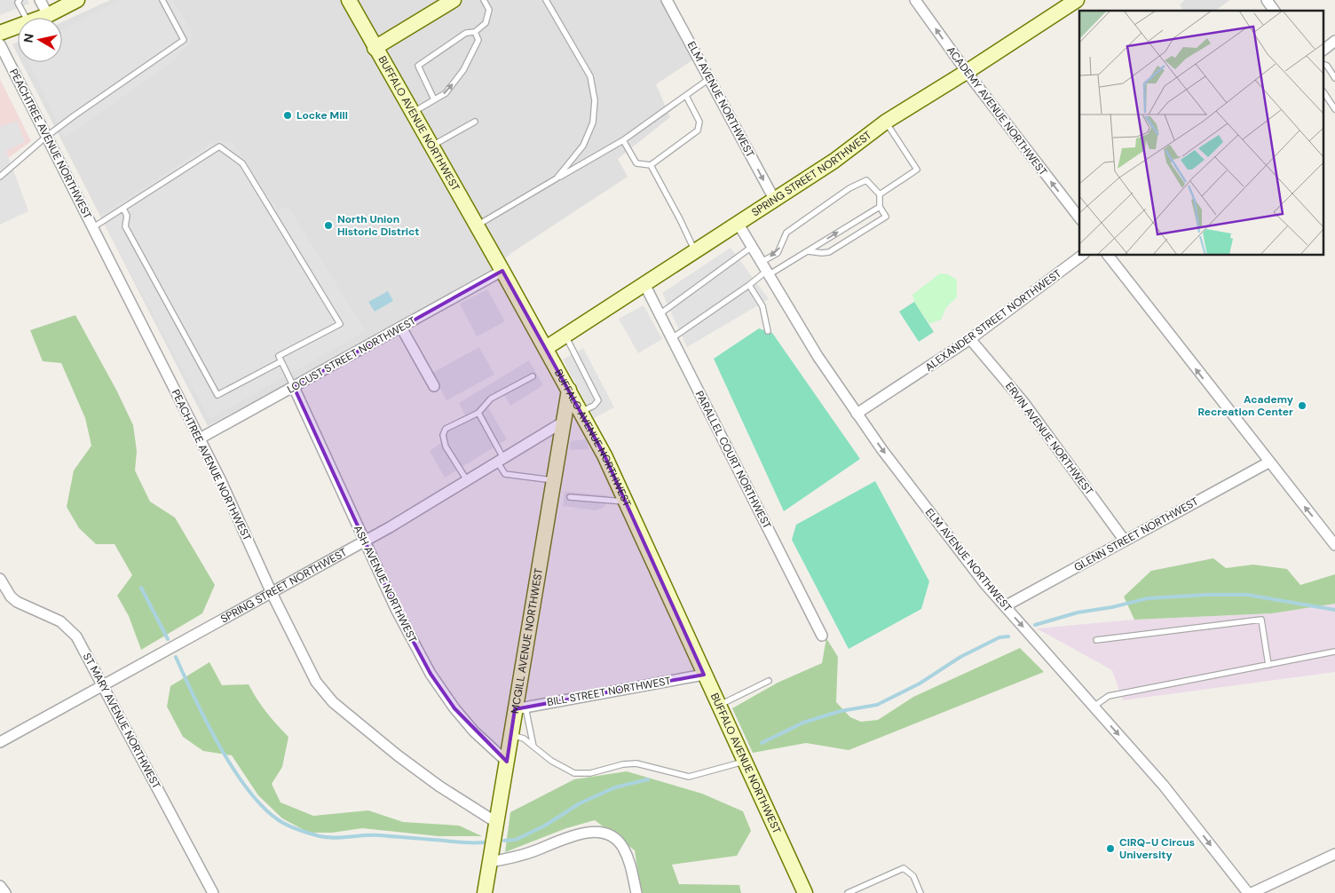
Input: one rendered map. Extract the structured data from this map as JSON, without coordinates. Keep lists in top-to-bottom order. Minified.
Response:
{"streets":{"street":["ELM AVENUE NORTHWEST","ACADEMY AVENUE NORTHWEST","BUFFALO AVENUE NORTHWEST","PEACHTREE AVENUE NORTHWEST","SPRING STREET NORTHWEST","ALEXANDER STREET NORTHWEST","LOCUST STREET NORTHWEST","ERVIN AVENUE NORTHWEST","PARALLEL COURT NORTHWEST","GLENN STREET NORTHWEST","ASH AVENUE NORTHWEST","MCGILL AVENUE NORTHWEST","BILL STREET NORTHWEST","ST MARY AVENUE NORTHWEST"]},"crossings":[["ELM AVENUE NORTHWEST","SPRING STREET NORTHWEST"],["ELM AVENUE NORTHWEST","ALEXANDER STREET NORTHWEST"],["ELM AVENUE NORTHWEST","GLENN STREET NORTHWEST"],["ACADEMY AVENUE NORTHWEST","SPRING STREET NORTHWEST"],["BUFFALO AVENUE NORTHWEST","SPRING STREET NORTHWEST"],["BUFFALO AVENUE NORTHWEST","LOCUST STREET NORTHWEST"],["BUFFALO AVENUE NORTHWEST","MCGILL AVENUE NORTHWEST"],["BUFFALO AVENUE NORTHWEST","BILL STREET NORTHWEST"],["PEACHTREE AVENUE NORTHWEST","SPRING STREET NORTHWEST"],["PEACHTREE AVENUE NORTHWEST","LOCUST STREET NORTHWEST"],["PEACHTREE AVENUE NORTHWEST","MCGILL AVENUE NORTHWEST"],["SPRING STREET NORTHWEST","PARALLEL COURT NORTHWEST"],["SPRING STREET NORTHWEST","ASH AVENUE NORTHWEST"],["SPRING STREET NORTHWEST","MCGILL AVENUE NORTHWEST"],["SPRING STREET NORTHWEST","ST MARY AVENUE NORTHWEST"],["ALEXANDER STREET NORTHWEST","ERVIN AVENUE NORTHWEST"],["LOCUST STREET NORTHWEST","ASH AVENUE NORTHWEST"],["ERVIN AVENUE NORTHWEST","GLENN STREET NORTHWEST"],["ASH AVENUE NORTHWEST","MCGILL AVENUE NORTHWEST"],["MCGILL AVENUE NORTHWEST","BILL STREET NORTHWEST"]],"one_way":["ELM AVENUE NORTHWEST","ACADEMY AVENUE NORTHWEST"],"places":["Locke Mill","North Union Historic District","Academy Recreation Center","CIRQ-U Circus University"],"north":"left"}
